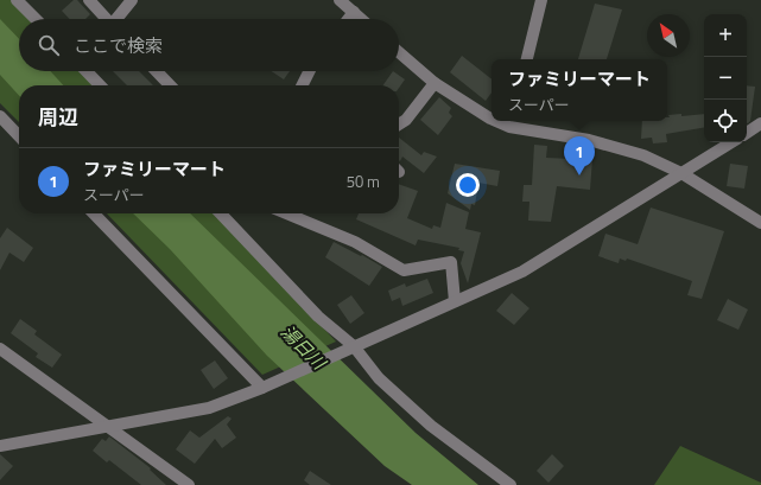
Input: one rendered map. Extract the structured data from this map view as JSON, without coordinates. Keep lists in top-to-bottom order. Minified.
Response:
{"water":["湯日川"],"north":"top left","page":{"map_buttons":["+","−"],"search":"ここで検索","popup":["ファミリーマート","スーパー"],"heading":"周辺","pins":"1","list":[{"mark":"1","name":"ファミリーマート","note":"スーパー","value":"50 m"}]}}
